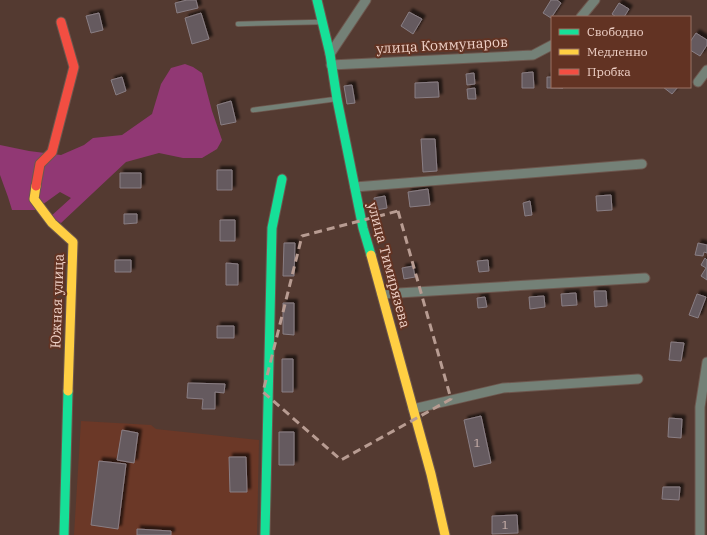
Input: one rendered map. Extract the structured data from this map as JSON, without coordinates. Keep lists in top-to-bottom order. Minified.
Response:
{"streets":{"street":["улица Коммунаров","улица Тимирязева","Южная улица"]},"crossings":[["улица Коммунаров","улица Тимирязева"]],"house_numbers":["1","1"],"legend":["Свободно","Медленно","Пробка"]}
